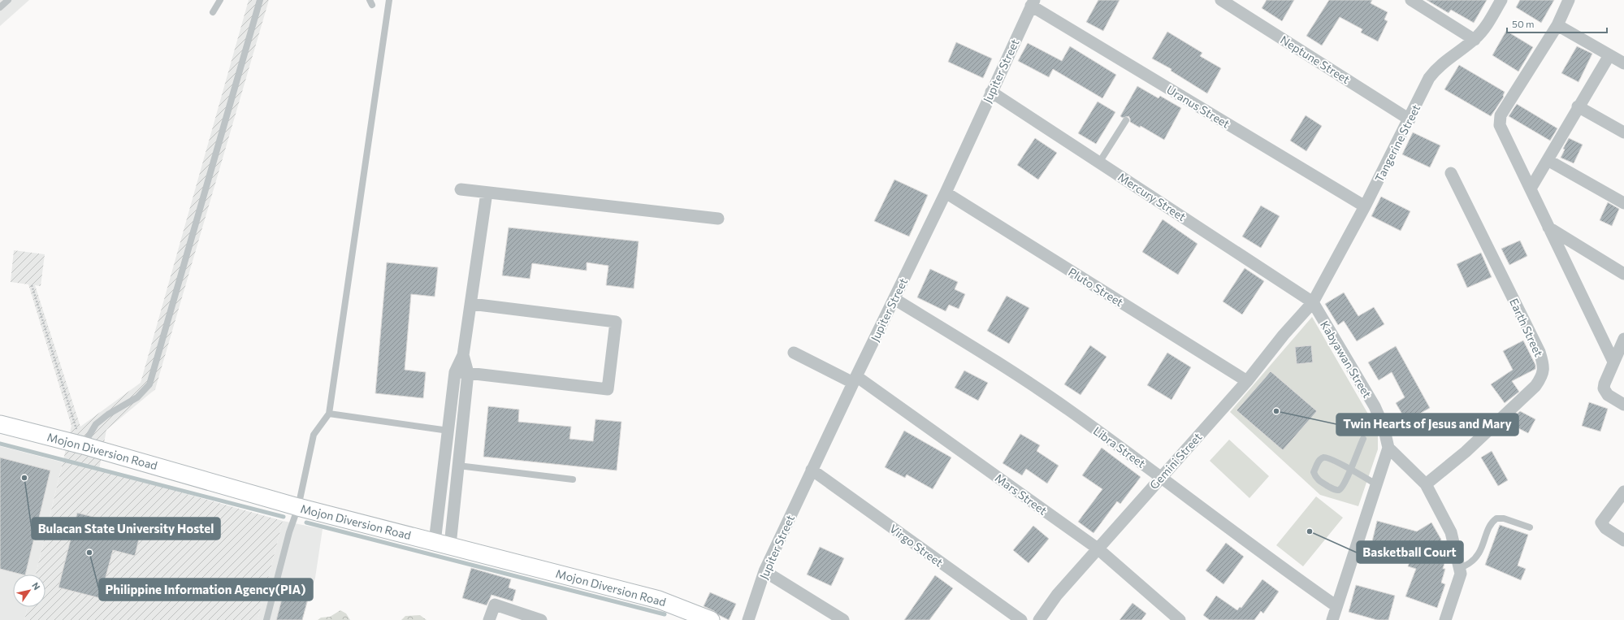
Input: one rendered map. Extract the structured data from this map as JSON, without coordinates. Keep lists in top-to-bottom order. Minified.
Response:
{"streets":{"street":["Neptune Street","Jupiter Street","Uranus Street","Tangerine Street","Mercury Street","Pluto Street","Earth Street","Kabyawan Street","Libra Street","Mojon Diversion Road","Gemini Street","Mars Street","Virgo Street"]},"crossings":[["Neptune Street","Tangerine Street"],["Jupiter Street","Uranus Street"],["Jupiter Street","Mercury Street"],["Jupiter Street","Pluto Street"],["Jupiter Street","Libra Street"],["Jupiter Street","Mars Street"],["Jupiter Street","Virgo Street"],["Uranus Street","Tangerine Street"],["Tangerine Street","Mercury Street"],["Tangerine Street","Kabyawan Street"],["Tangerine Street","Gemini Street"],["Mercury Street","Kabyawan Street"],["Mercury Street","Gemini Street"],["Pluto Street","Gemini Street"],["Kabyawan Street","Libra Street"],["Kabyawan Street","Gemini Street"],["Libra Street","Gemini Street"],["Gemini Street","Mars Street"]],"places":["Twin Hearts of Jesus and Mary","Bulacan State University Hostel","Basketball Court","Philippine Information Agency(PIA)"],"scale_bar":"50 m","north":"top right"}
